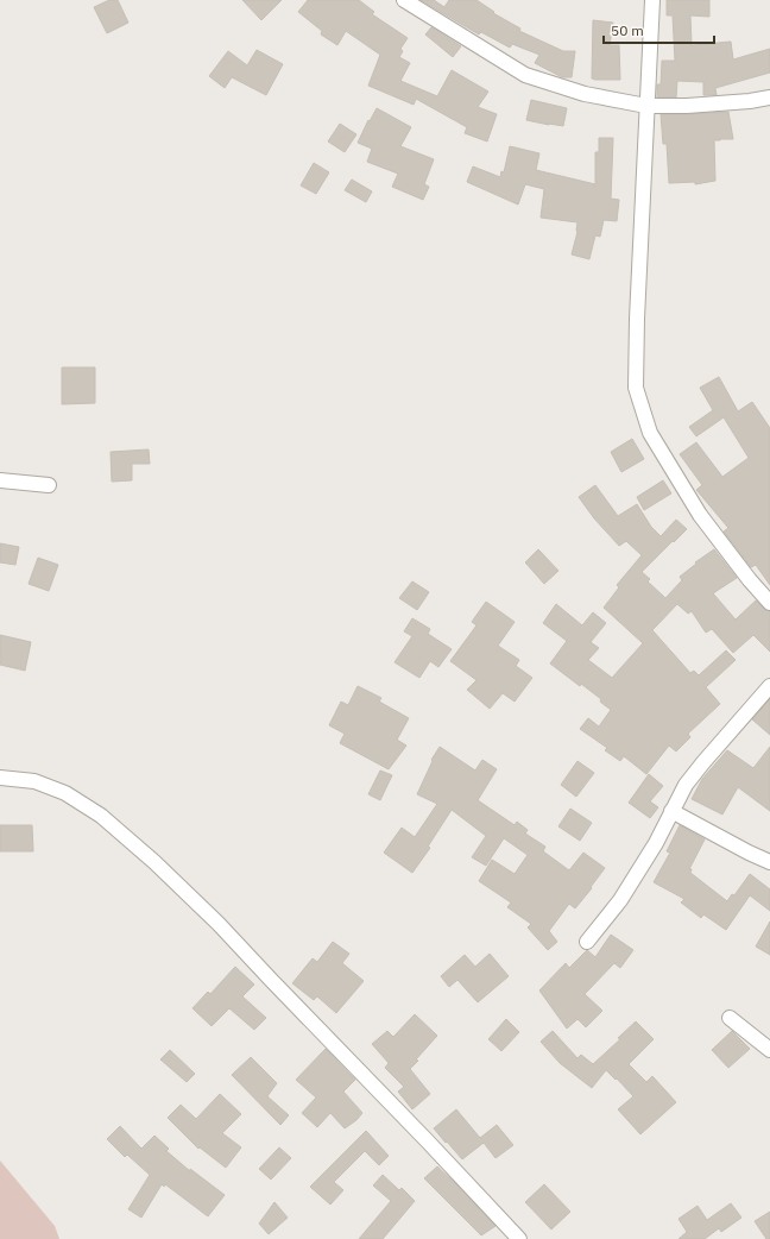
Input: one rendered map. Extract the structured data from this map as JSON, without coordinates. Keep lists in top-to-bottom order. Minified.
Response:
{"scale_bar":"50 m"}
